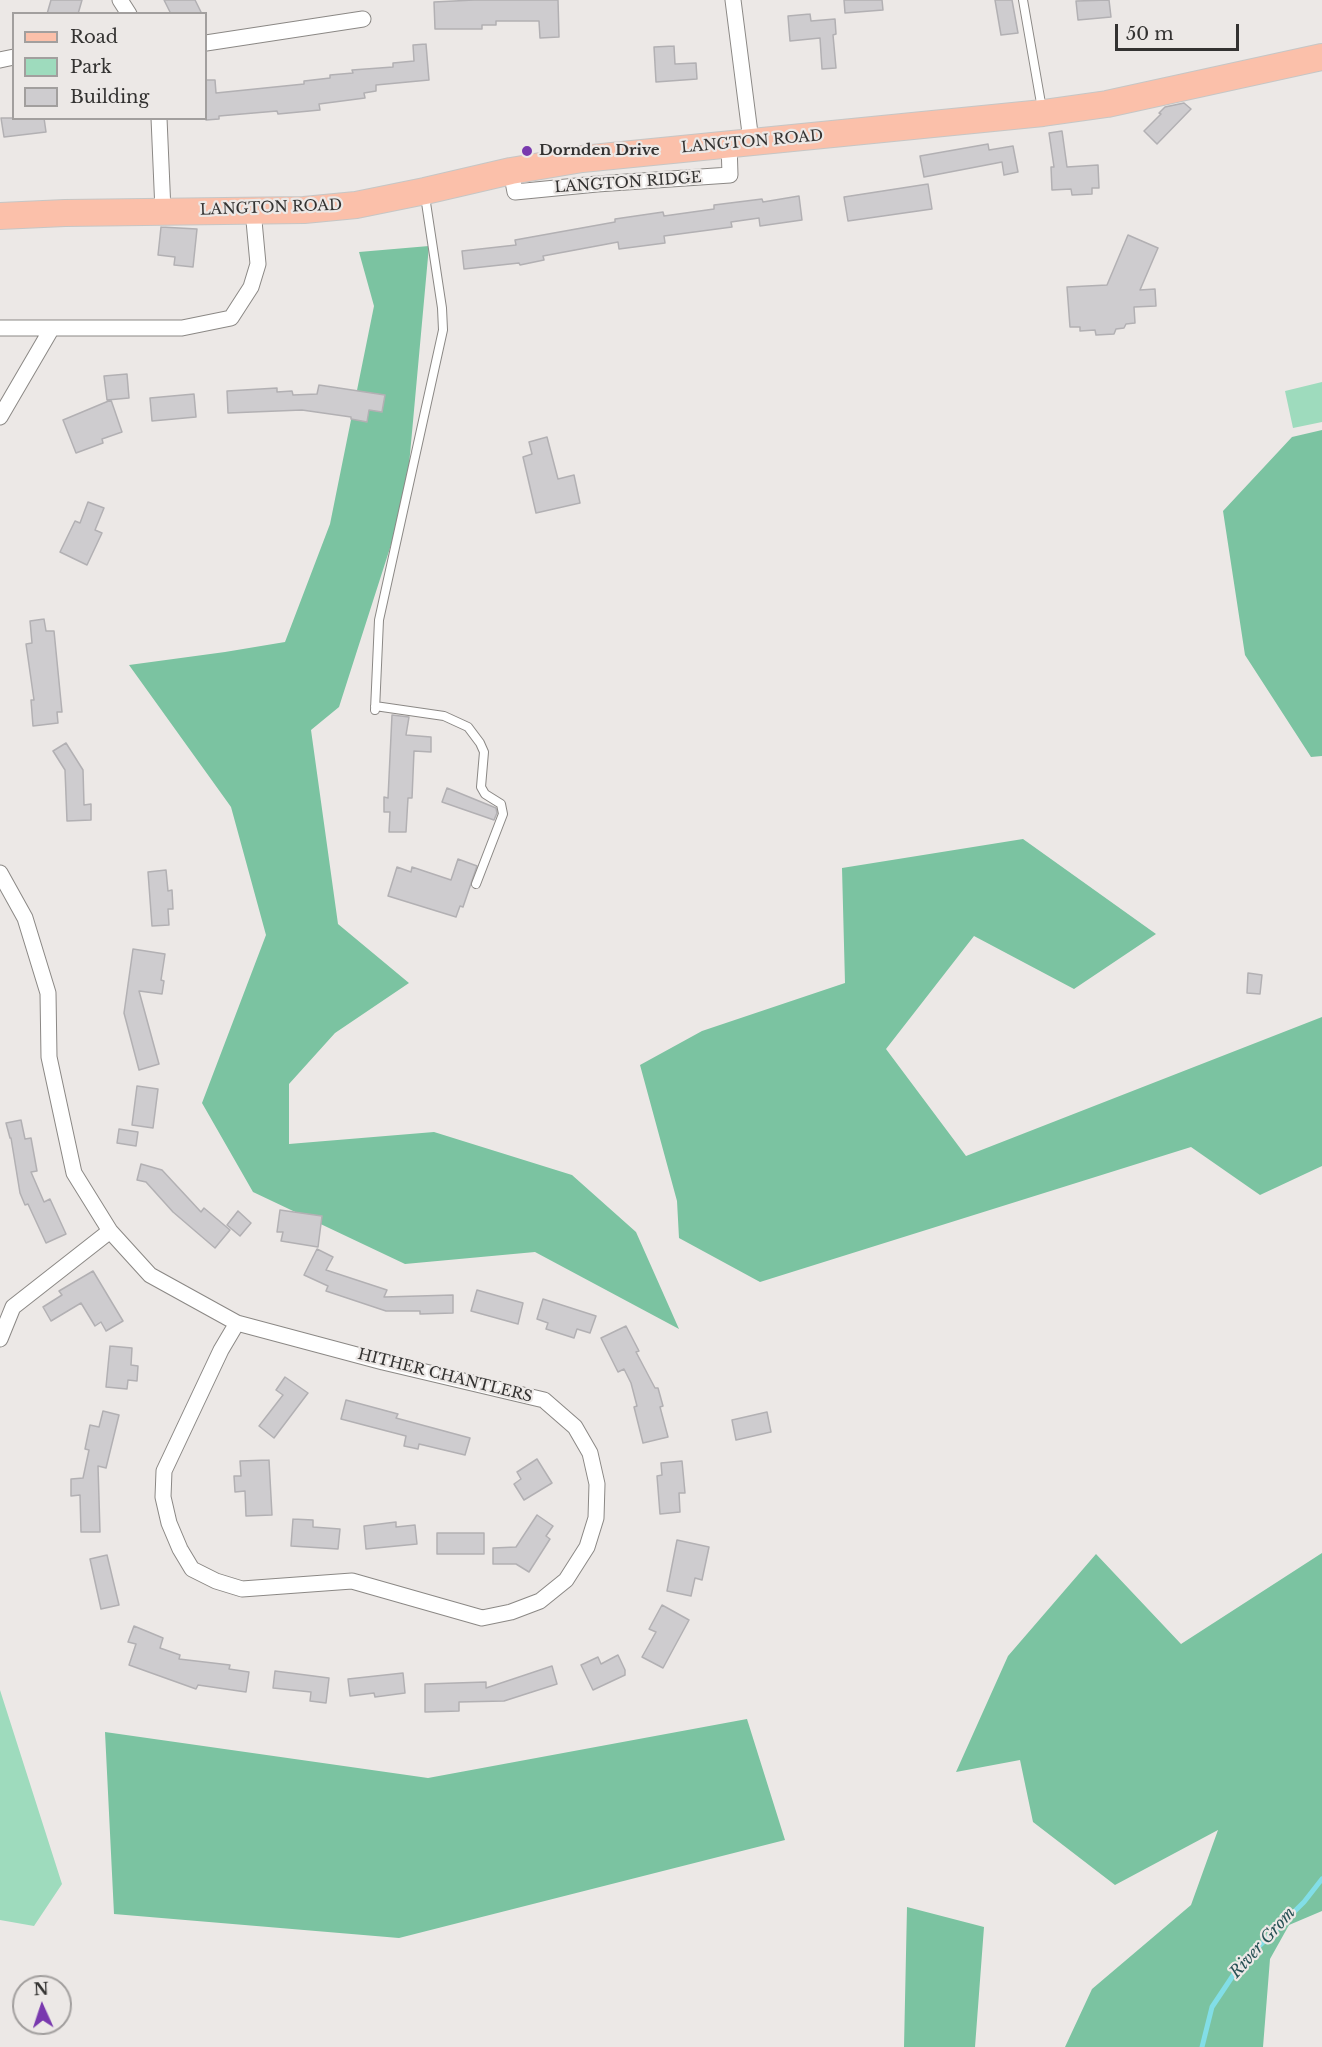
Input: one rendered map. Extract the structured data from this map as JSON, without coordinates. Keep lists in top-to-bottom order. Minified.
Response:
{"streets":{"main road":["LANGTON ROAD"],"street":["HITHER CHANTLERS"]},"water":["River Grom"],"places":["Dornden Drive"],"legend":["Road","Park","Building"],"scale_bar":"50 m","north":"top"}
